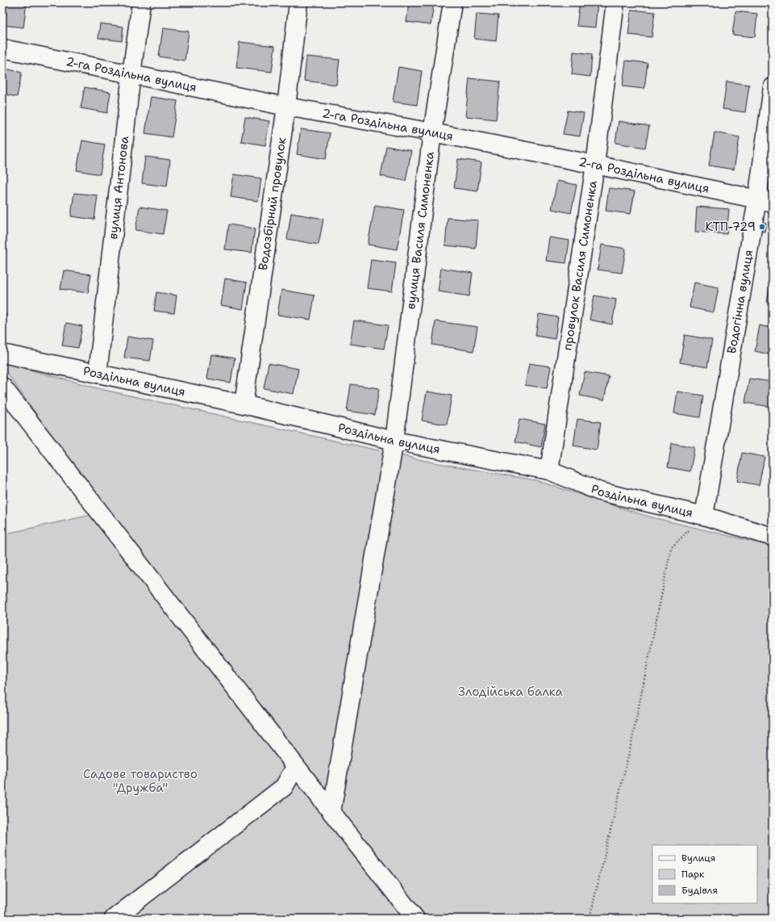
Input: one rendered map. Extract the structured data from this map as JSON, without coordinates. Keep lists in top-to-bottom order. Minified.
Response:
{"streets":{"street":["2-га Роздільна вулиця","вулиця Антонова","Водозбірний провулок","вулиця Василя Симоненка","провулок Василя Симоненка","Водогінна вулиця","Роздільна вулиця"]},"crossings":[["2-га Роздільна вулиця","вулиця Антонова"],["2-га Роздільна вулиця","Водозбірний провулок"],["2-га Роздільна вулиця","вулиця Василя Симоненка"],["2-га Роздільна вулиця","провулок Василя Симоненка"],["2-га Роздільна вулиця","Водогінна вулиця"],["вулиця Антонова","Роздільна вулиця"],["Водозбірний провулок","Роздільна вулиця"],["вулиця Василя Симоненка","Роздільна вулиця"],["провулок Василя Симоненка","Роздільна вулиця"],["Водогінна вулиця","Роздільна вулиця"]],"parks":["Злодійська балка","Садове товариство \"Дружба\""],"places":["КТП-729"],"legend":["Вулиця","Парк","Будівля"]}
